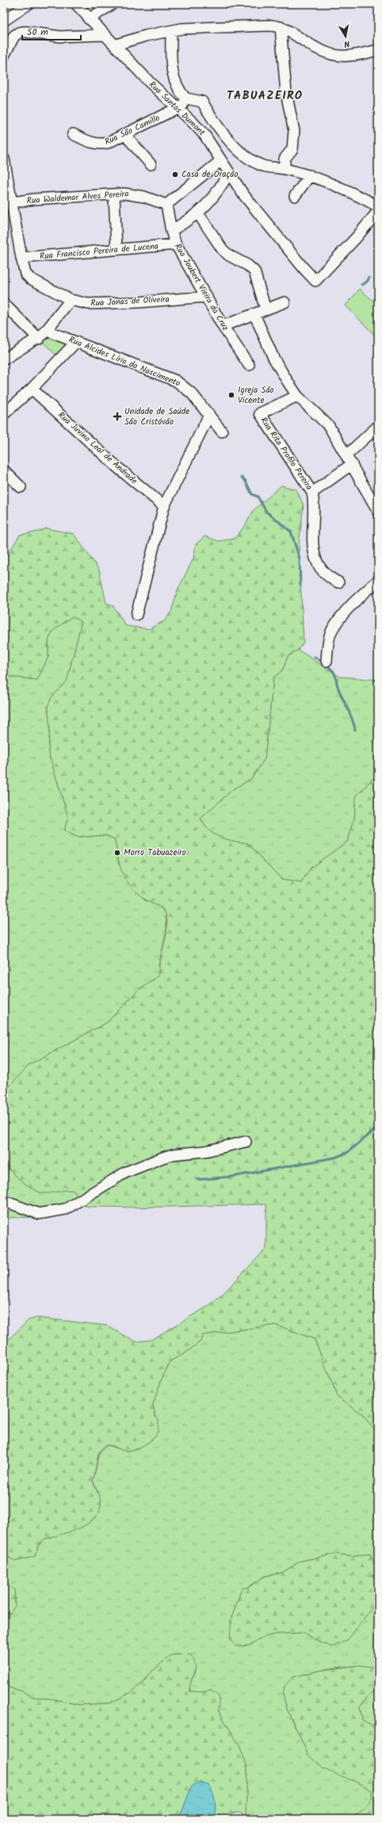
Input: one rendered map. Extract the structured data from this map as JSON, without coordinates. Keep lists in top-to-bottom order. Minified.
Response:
{"streets":{"street":["Rua Santos Dumont","Rua São Camillo","Rua Waldemar Alves Pereira","Rua Francisco Pereira de Lucena","Rua Joubert Vieira da Cruz","Rua Jonas de Oliveira","Rua Alcides Lírio do Nascimento","Rua Juvino Leal de Andrade","Rua Rita Profilo Pereira"]},"crossings":[["Rua Santos Dumont","Rua São Camillo"],["Rua Waldemar Alves Pereira","Rua Joubert Vieira da Cruz"],["Rua Waldemar Alves Pereira","Rua Jonas de Oliveira"],["Rua Francisco Pereira de Lucena","Rua Joubert Vieira da Cruz"],["Rua Francisco Pereira de Lucena","Rua Jonas de Oliveira"],["Rua Joubert Vieira da Cruz","Rua Jonas de Oliveira"]],"districts":["TABUAZEIRO"],"places":{"other":["Casa de Oração","Igreja São Vicente","Morro Tabuazeiro"],"health":["Unidade de Saúde São Cristóvão"]},"scale_bar":"50 m","north":"bottom"}
